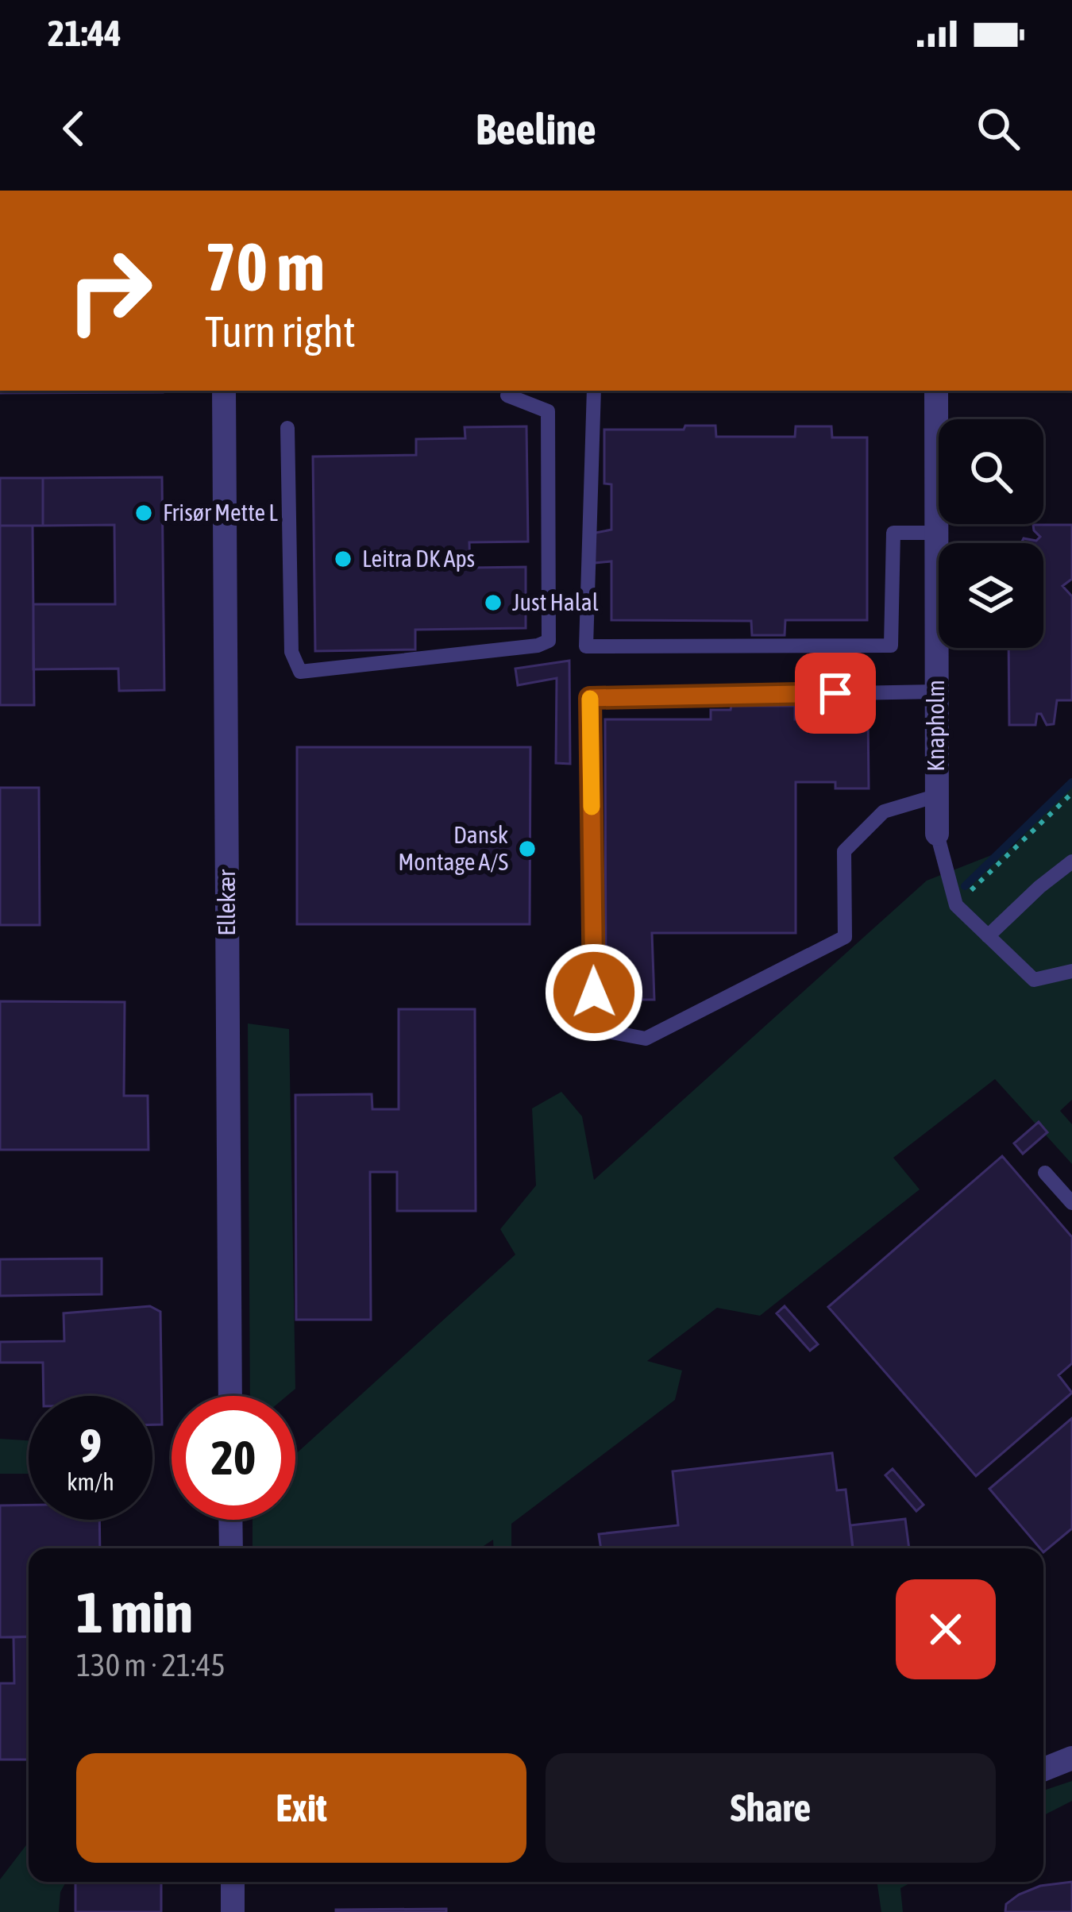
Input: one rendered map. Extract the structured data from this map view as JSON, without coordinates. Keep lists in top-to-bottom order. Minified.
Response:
{"streets":{"street":["Knapholm","Ellekær"]},"places":["Frisør Mette L","Leitra DK Aps","Just Halal","Dansk Montage A/S"],"page":{"status":"21:44","header":"Beeline","turn":["70 m","Turn right"],"speed":"9 km/h","limit":"20","heading":["1 min","130 m · 21:45"],"buttons":["Exit","Share"]}}
